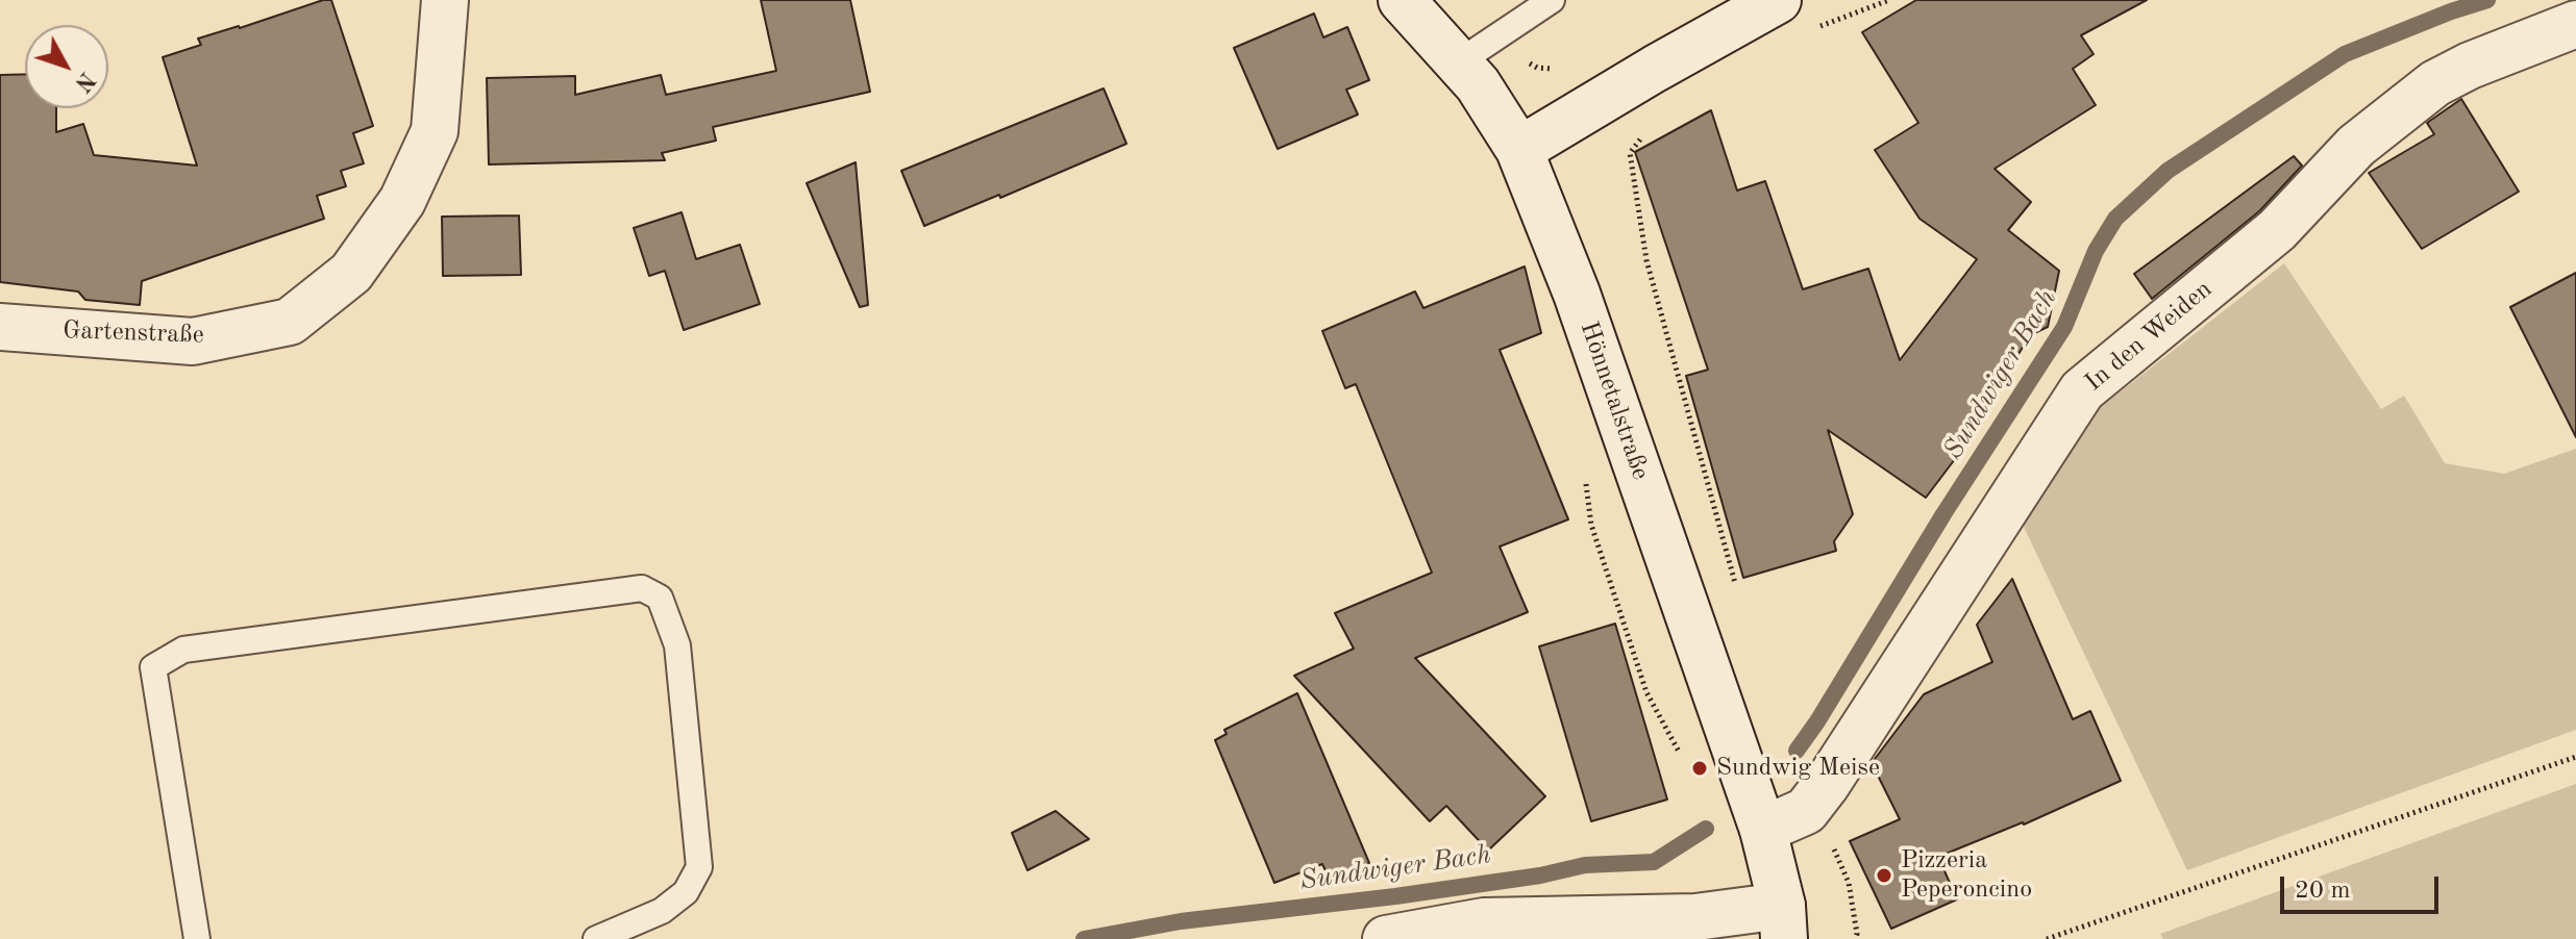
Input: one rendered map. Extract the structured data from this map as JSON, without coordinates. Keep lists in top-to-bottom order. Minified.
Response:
{"streets":{"street":["Gartenstraße","In den Weiden","Hönnetalstraße"]},"crossings":[["In den Weiden","Hönnetalstraße"]],"water":["Sundwiger Bach"],"places":["Sundwig Meise","Pizzeria Peperoncino"],"scale_bar":"20 m","north":"bottom right"}
